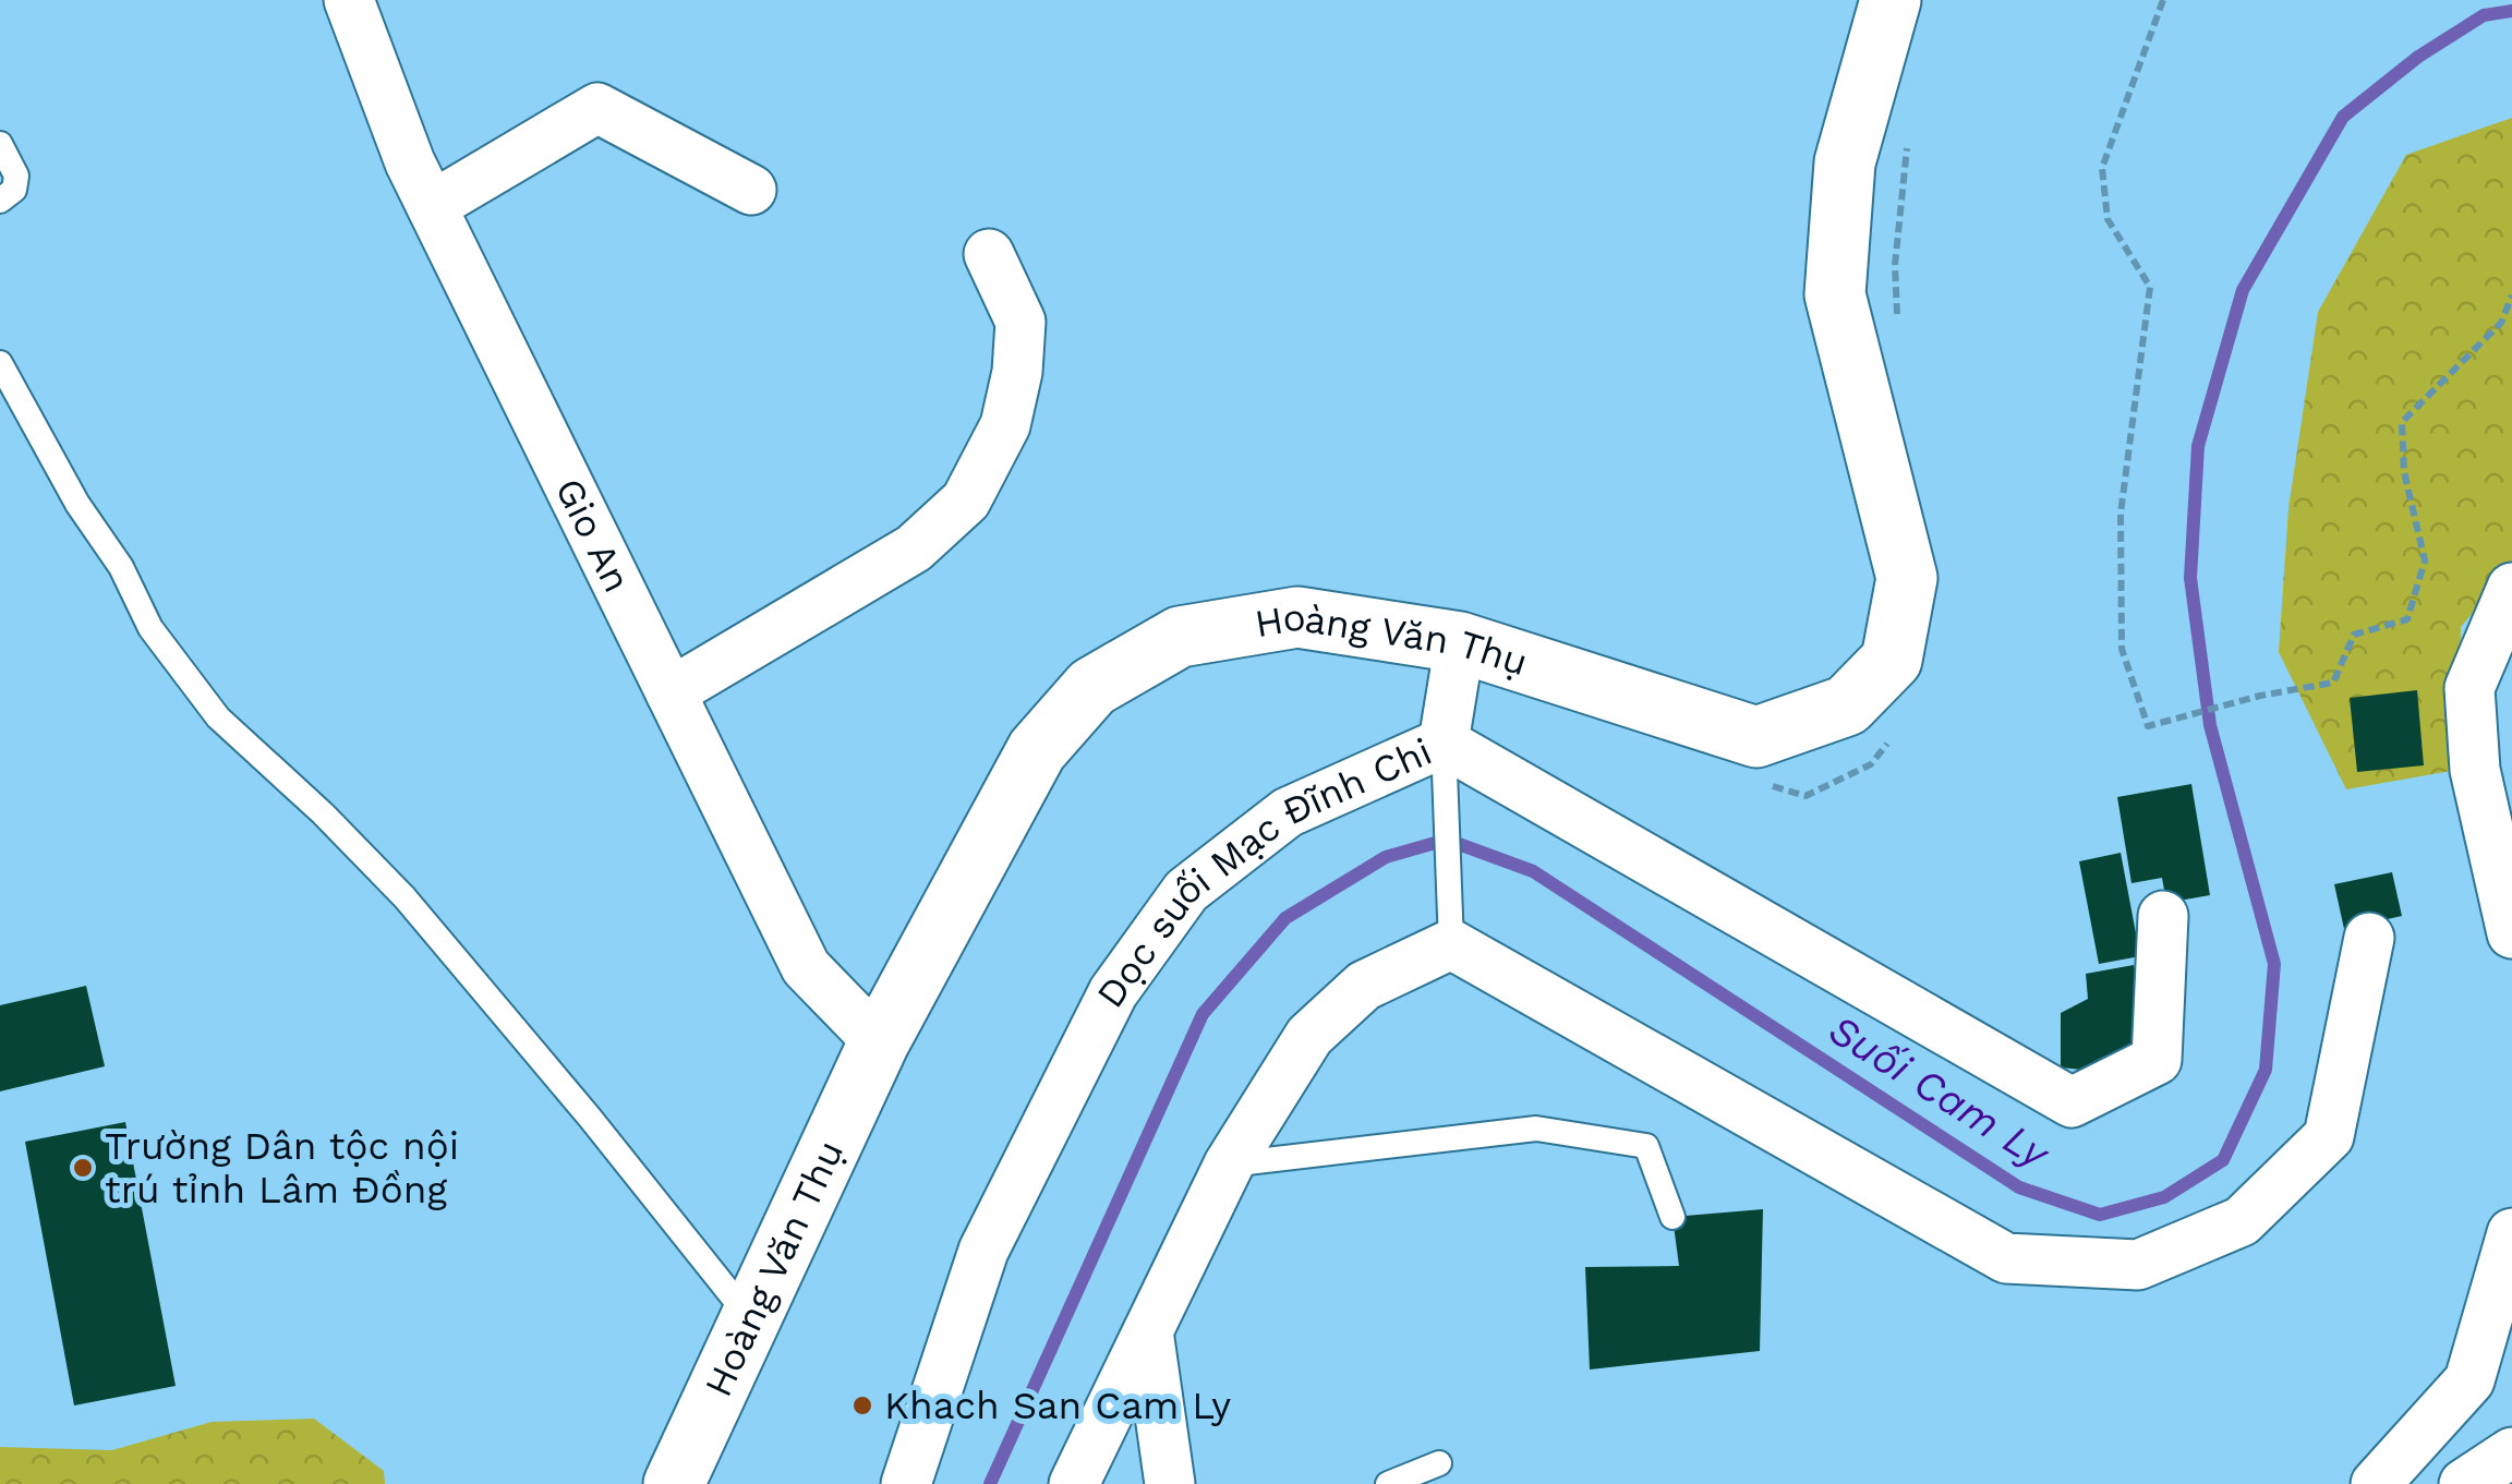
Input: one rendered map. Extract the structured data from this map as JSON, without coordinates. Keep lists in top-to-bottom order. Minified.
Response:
{"streets":{"main road":["Hoàng Văn Thụ"],"street":["Gio An","Dọc suối Mạc Đĩnh Chi"]},"crossings":[["Gio An","Hoàng Văn Thụ"]],"water":["Suối Cam Ly"],"places":["Trường Dân tộc nội trú tỉnh Lâm Đồng","Khach San Cam Ly"]}
